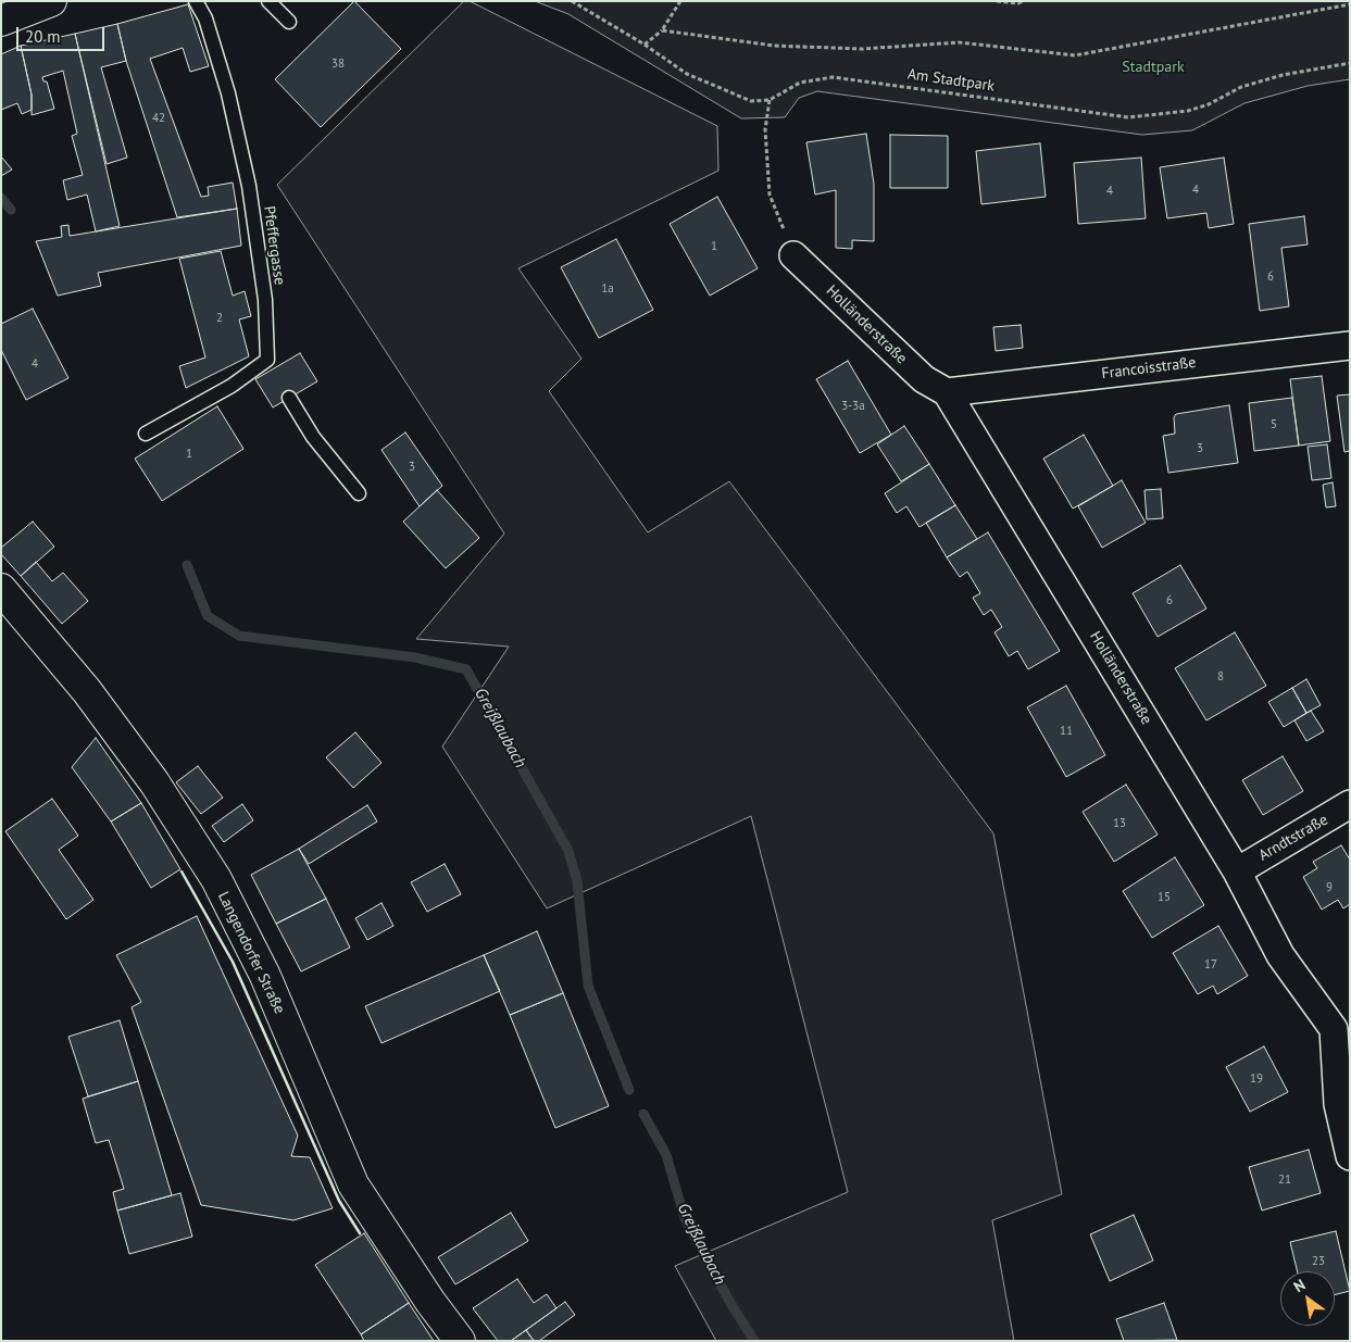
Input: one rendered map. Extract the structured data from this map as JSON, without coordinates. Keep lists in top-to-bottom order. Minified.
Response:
{"streets":{"main road":["Langendorfer Straße"],"street":["Holländerstraße","Francoisstraße","Arndtstraße"],"lane":["Pfeffergasse"],"path":["Am Stadtpark"]},"crossings":[["Holländerstraße","Francoisstraße"],["Holländerstraße","Arndtstraße"]],"water":["Greißlaubach"],"parks":["Stadtpark"],"house_numbers":["38","42","4","4","1","6","1a","2","4","3-3a","5","3","1","3","6","8","11","13","9","15","17","19","21","23"],"scale_bar":"20 m","north":"top left"}
